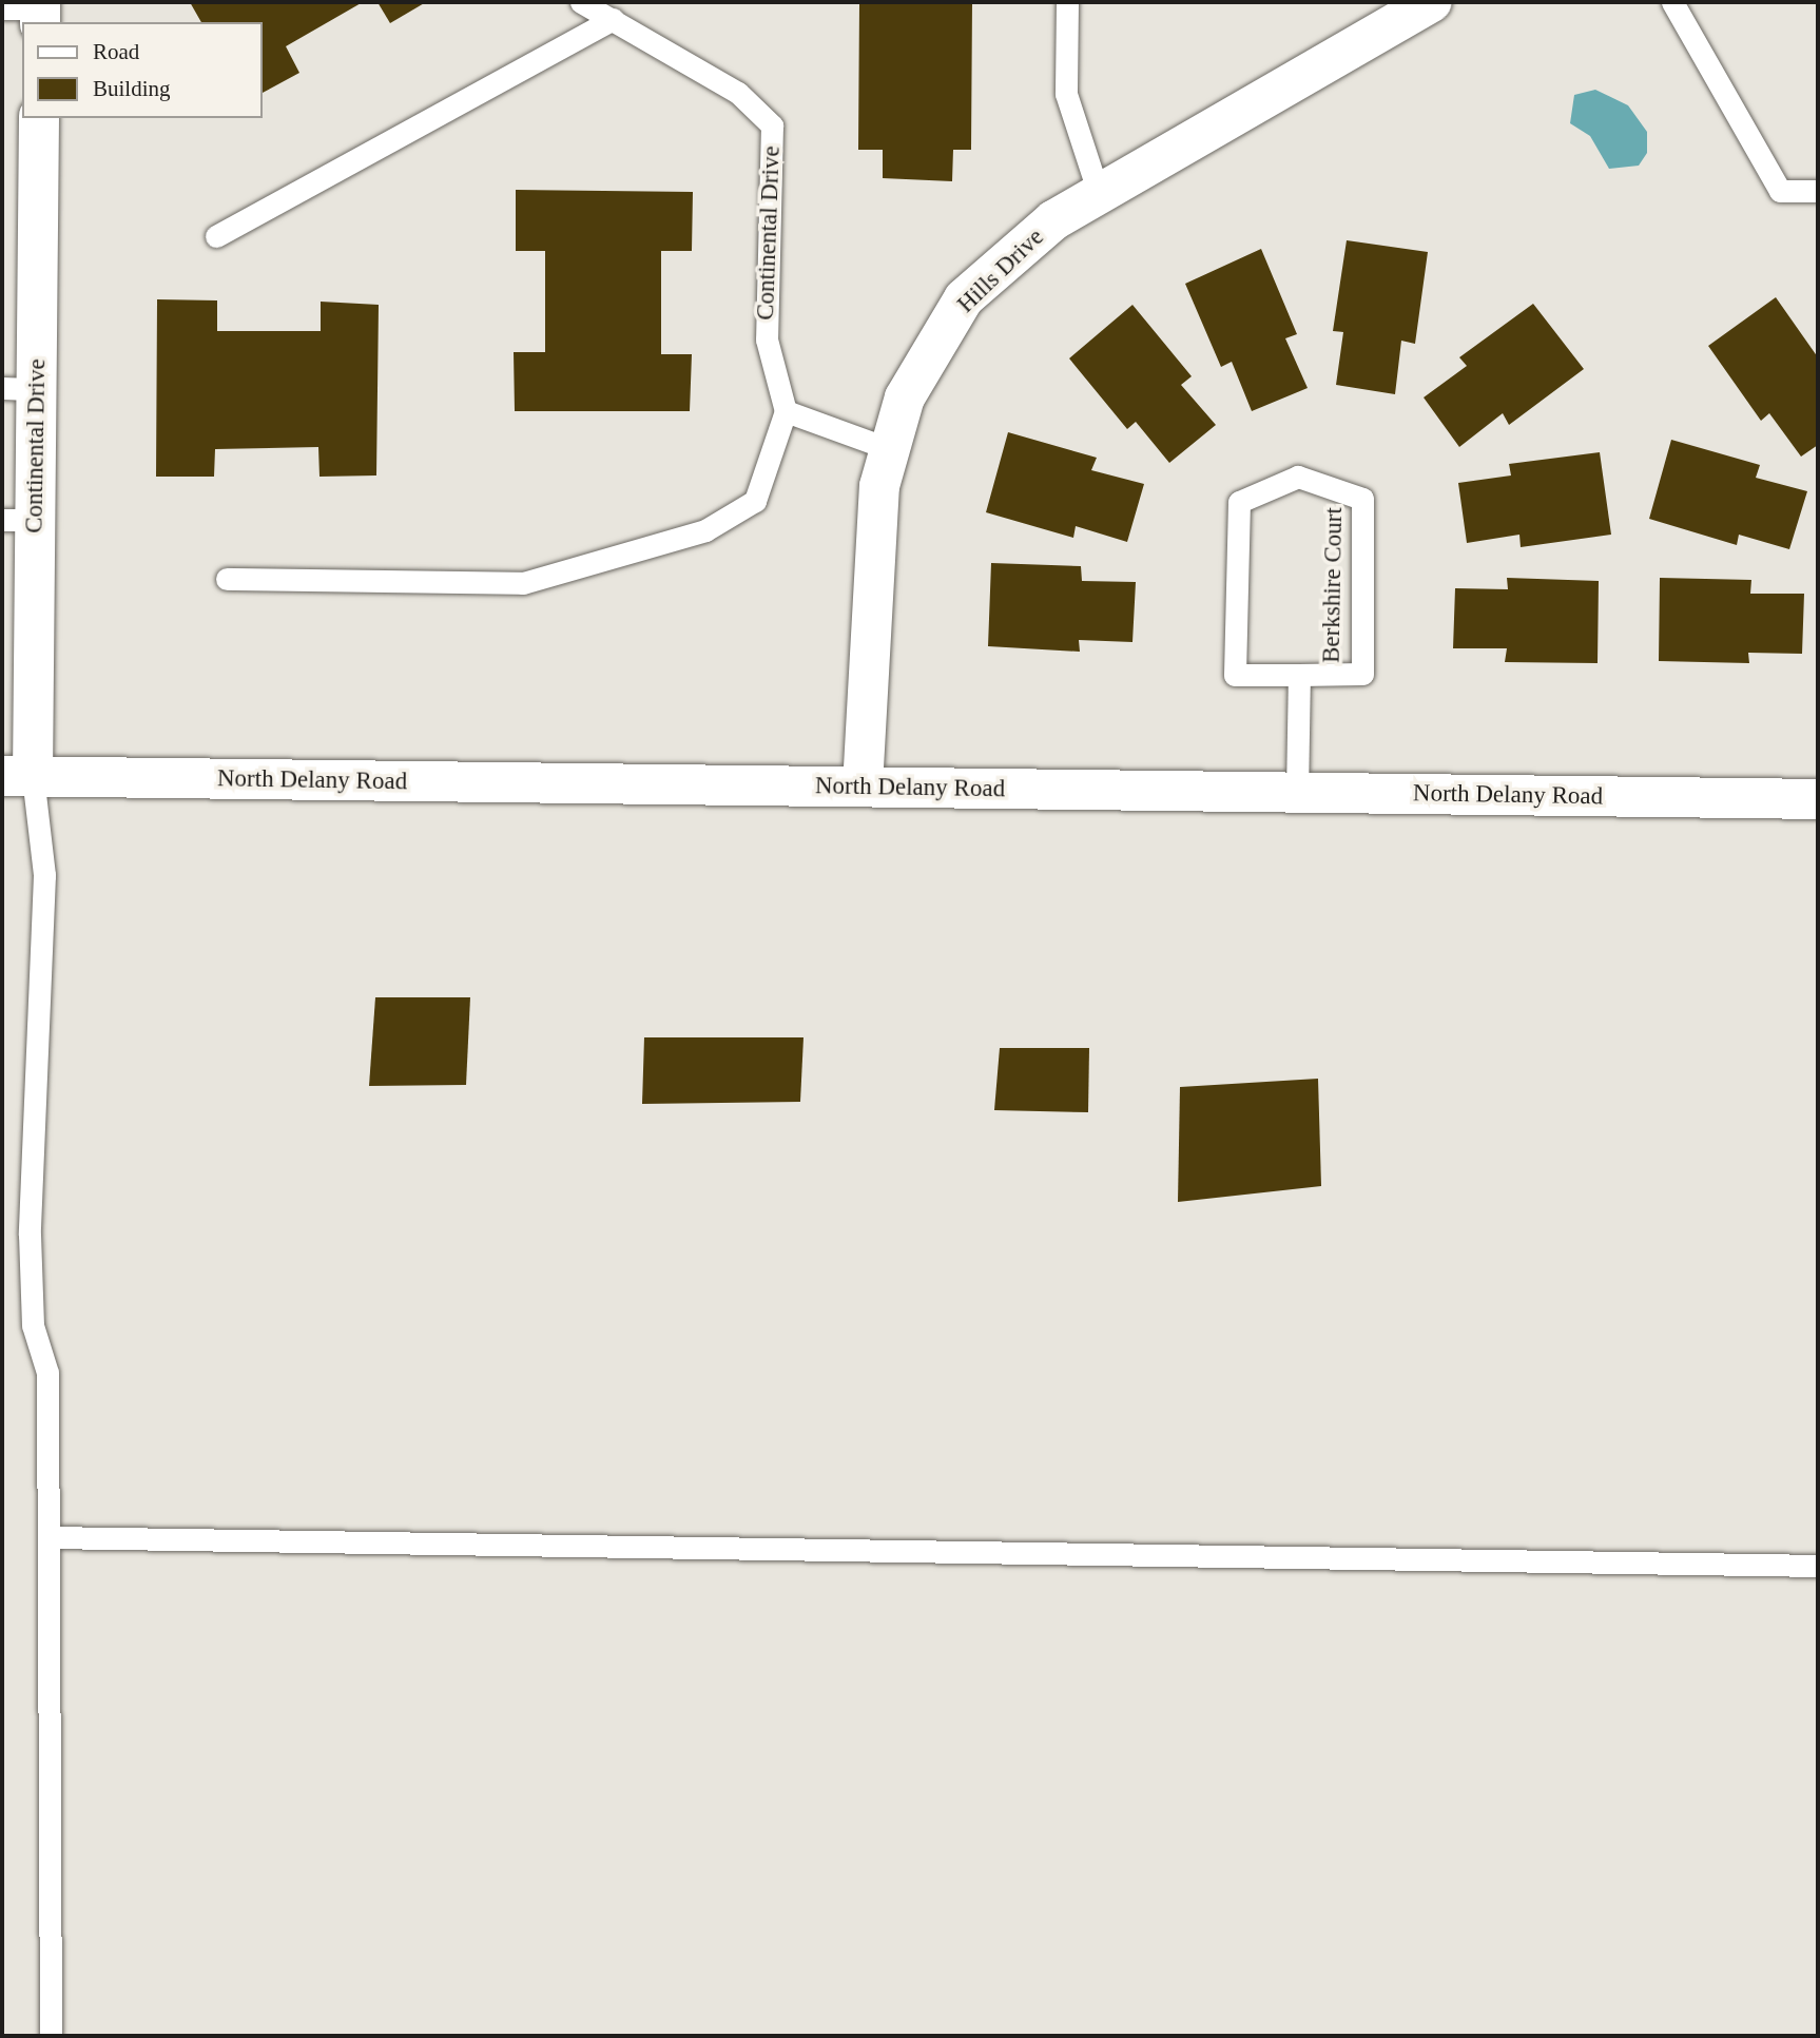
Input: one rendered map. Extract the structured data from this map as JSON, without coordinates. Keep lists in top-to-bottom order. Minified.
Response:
{"streets":{"street":["Continental Drive","Hills Drive","North Delany Road"],"lane":["Berkshire Court"]},"crossings":[["Continental Drive","North Delany Road"],["Hills Drive","North Delany Road"],["Berkshire Court","North Delany Road"]],"legend":["Road","Building"]}
